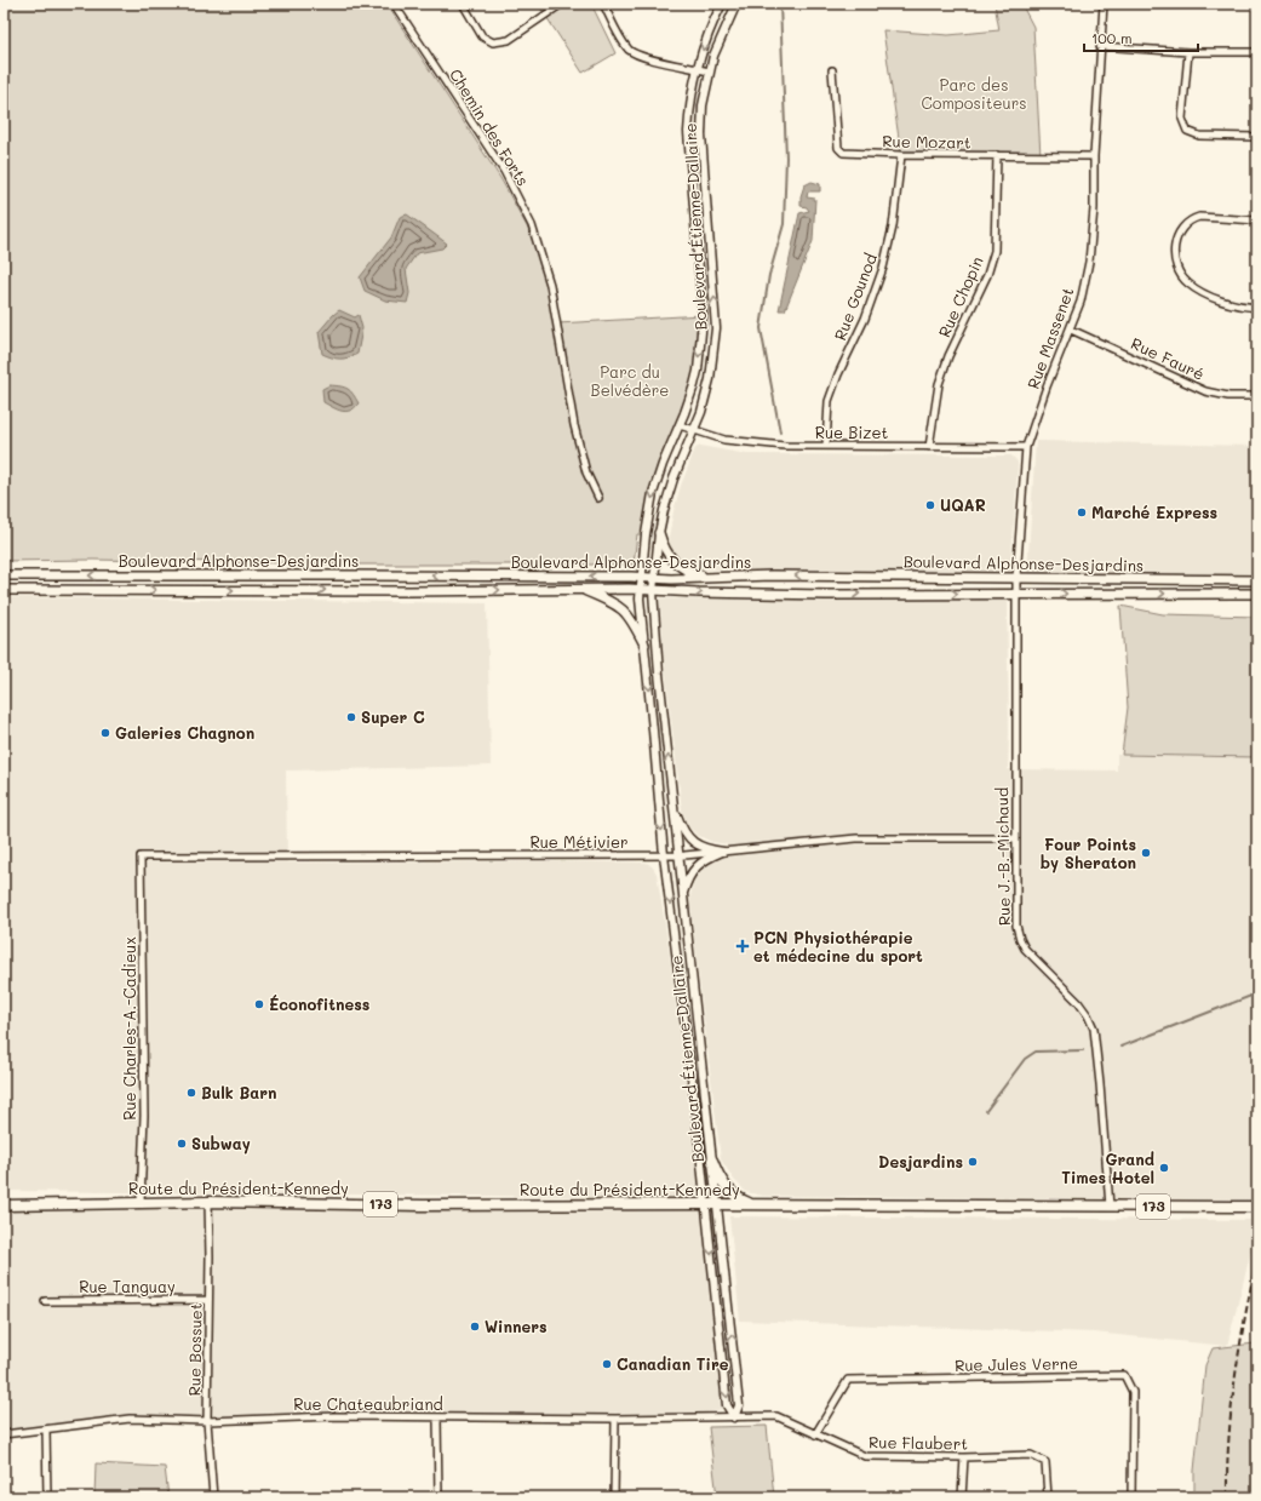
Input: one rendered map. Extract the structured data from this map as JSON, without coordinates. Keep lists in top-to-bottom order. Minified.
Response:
{"streets":{"main road":["Boulevard Alphonse-Desjardins","Route du Président-Kennedy","173"],"street":["Chemin des Forts","Rue Mozart","Boulevard Étienne-Dallaire","Rue Gounod","Rue Chopin","Rue Massenet","Rue Fauré","Rue Bizet","Rue Métivier","Rue J.-B.-Michaud","Rue Charles-A.-Cadieux","Rue Tanguay","Rue Bossuet","Rue Jules Verne","Rue Chateaubriand","Rue Flaubert"]},"crossings":[["Rue Mozart","Rue Gounod"],["Rue Mozart","Rue Chopin"],["Rue Mozart","Rue Massenet"],["Boulevard Étienne-Dallaire","Rue Bizet"],["Boulevard Étienne-Dallaire","Boulevard Alphonse-Desjardins"],["Boulevard Étienne-Dallaire","Rue Métivier"],["Boulevard Étienne-Dallaire","Route du Président-Kennedy"],["Boulevard Étienne-Dallaire","Rue Chateaubriand"],["Boulevard Étienne-Dallaire","Rue Flaubert"],["Rue Gounod","Rue Bizet"],["Rue Chopin","Rue Bizet"],["Rue Massenet","Rue Fauré"],["Rue Massenet","Rue Bizet"],["Rue Massenet","Boulevard Alphonse-Desjardins"],["Rue Massenet","Rue J.-B.-Michaud"],["Boulevard Alphonse-Desjardins","Rue J.-B.-Michaud"],["Rue Métivier","Rue J.-B.-Michaud"],["Rue Métivier","Rue Charles-A.-Cadieux"],["Rue J.-B.-Michaud","Route du Président-Kennedy"],["Rue Charles-A.-Cadieux","Route du Président-Kennedy"],["Route du Président-Kennedy","Rue Bossuet"],["Rue Tanguay","Rue Bossuet"],["Rue Bossuet","Rue Chateaubriand"],["Rue Jules Verne","Rue Flaubert"],["Rue Chateaubriand","Rue Flaubert"]],"parks":["Parc des Compositeurs","Parc du Belvédère"],"places":{"other":["UQAR","Marché Express","Super C","Galeries Chagnon","Four Points by Sheraton","Éconofitness","Bulk Barn","Subway","Desjardins","Grand Times Hotel","Winners","Canadian Tire"],"health":["PCN Physiothérapie et médecine du sport"]},"scale_bar":"100 m"}
